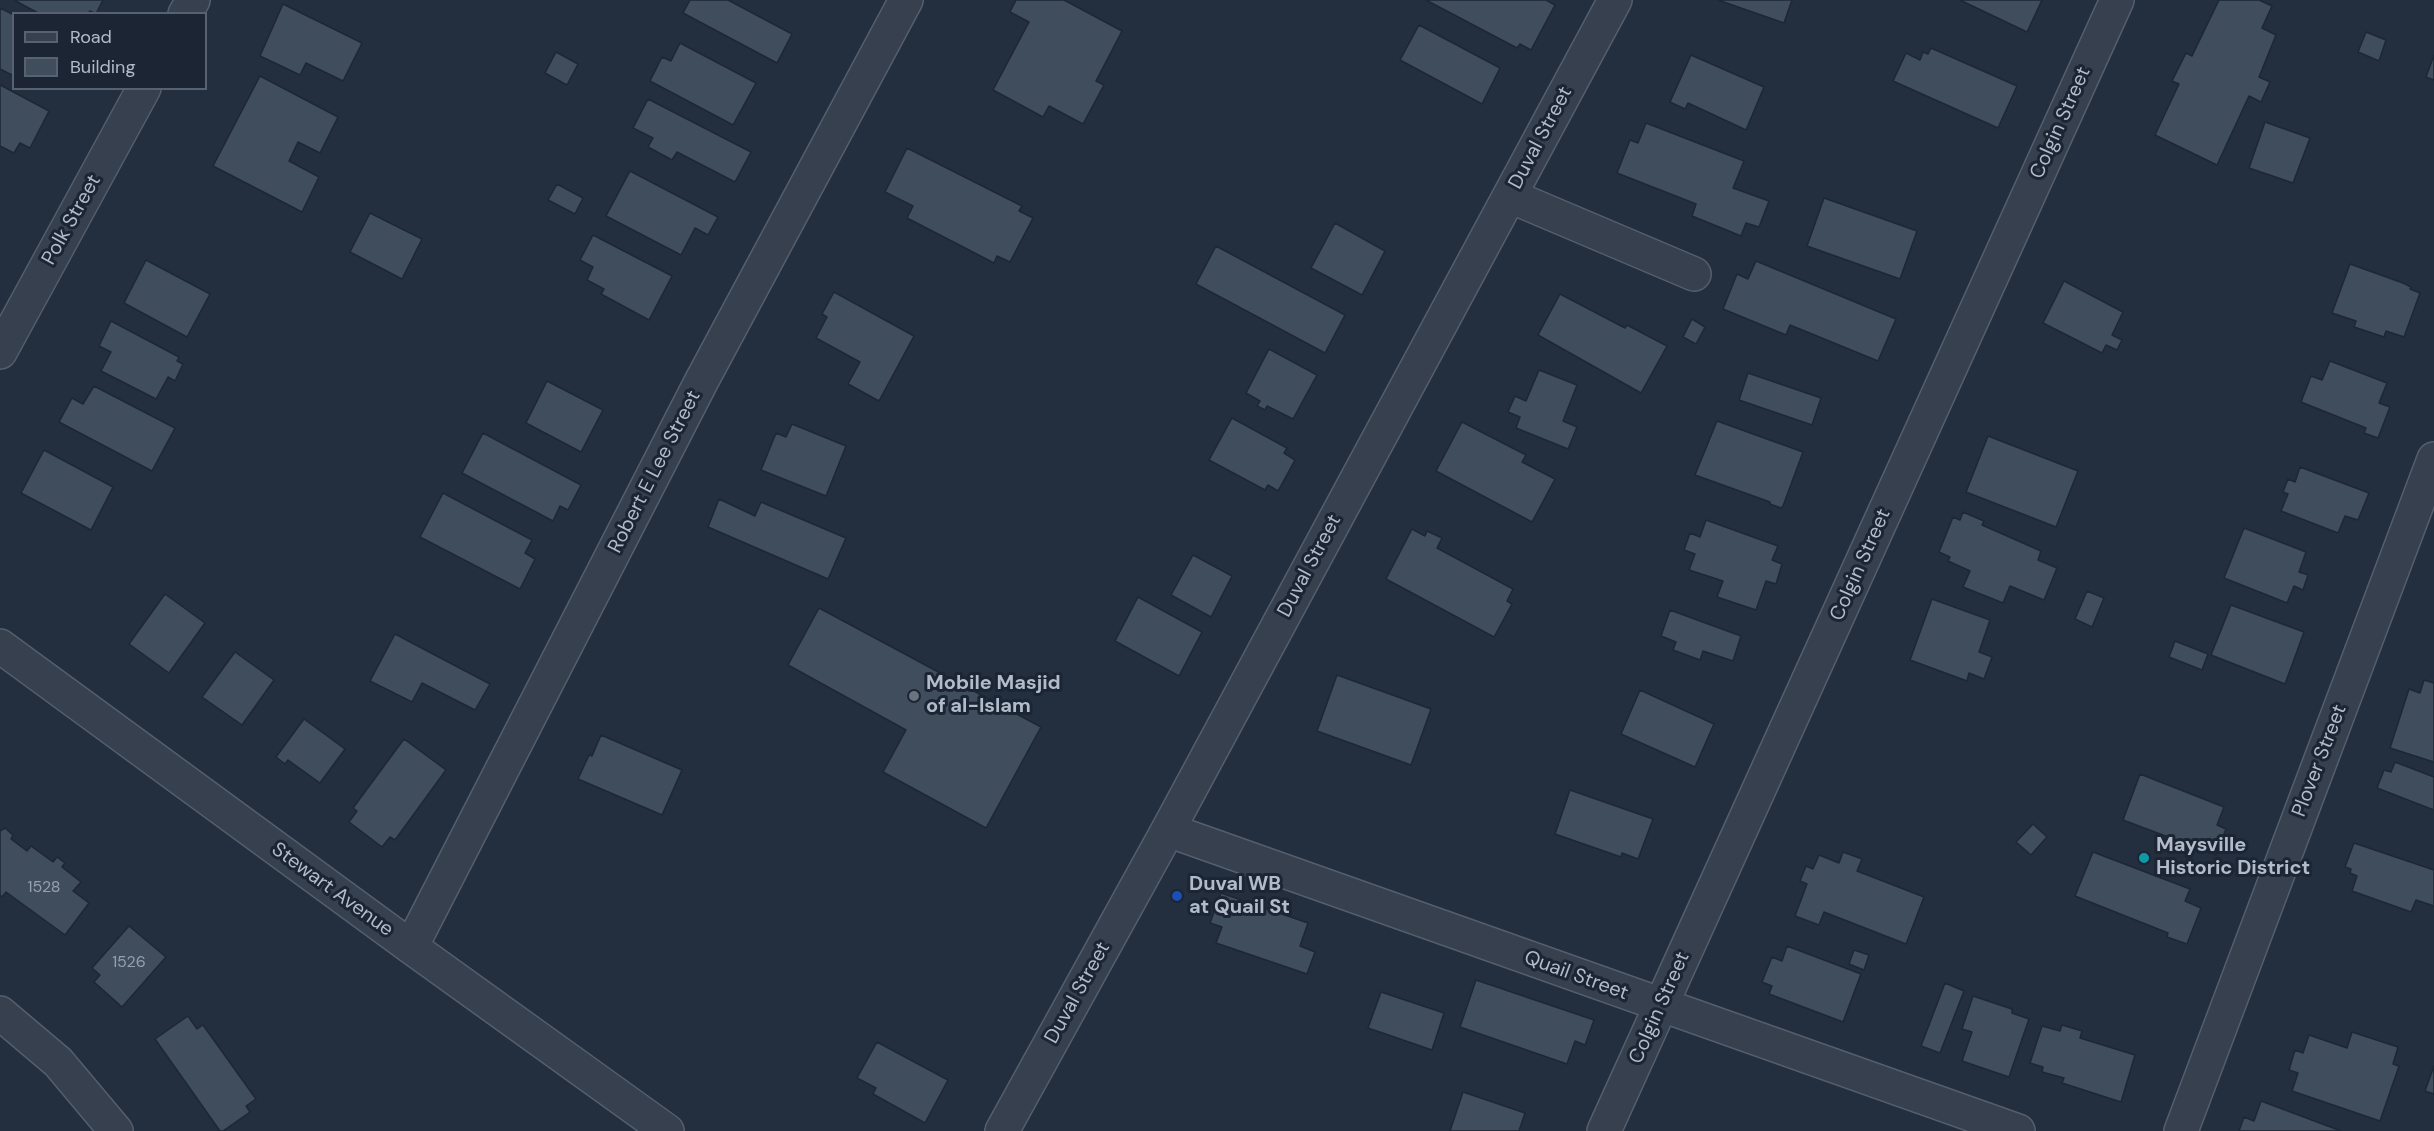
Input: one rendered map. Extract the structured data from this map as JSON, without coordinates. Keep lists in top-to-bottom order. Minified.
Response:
{"streets":{"street":["Colgin Street","Duval Street","Polk Street","Robert E Lee Street","Plover Street","Stewart Avenue","Quail Street"]},"crossings":[["Colgin Street","Quail Street"],["Duval Street","Quail Street"],["Robert E Lee Street","Stewart Avenue"]],"places":["Mobile Masjid of al-Islam","Maysville Historic District","Duval WB at Quail St"],"house_numbers":["1528","1526"],"legend":["Road","Building"]}
